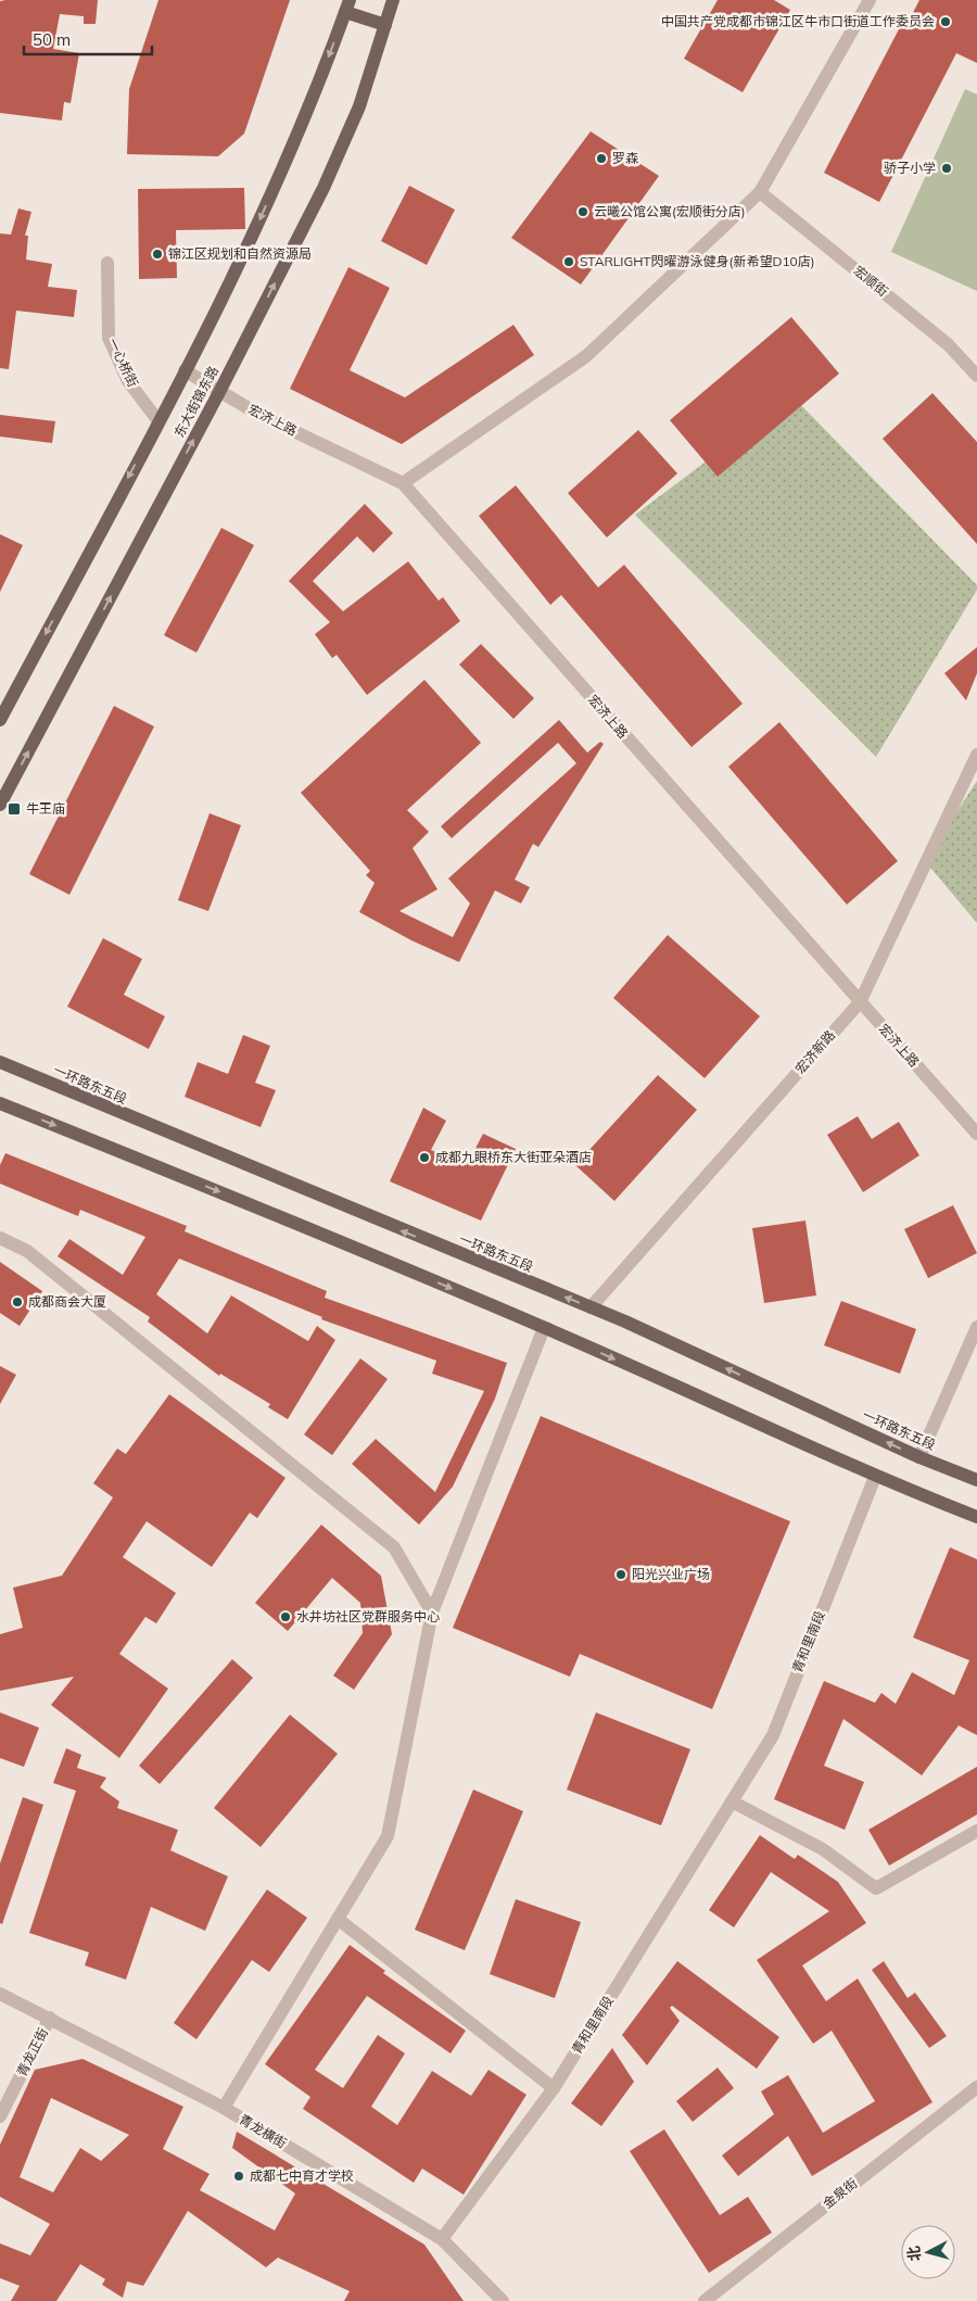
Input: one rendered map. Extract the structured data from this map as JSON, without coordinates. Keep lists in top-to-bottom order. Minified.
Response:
{"streets":{"main road":["东大街锦东路","一环路东五段"],"street":["宏顺街","一心桥街","宏济上路","宏济新路","青和里南段","青龙正街","青龙横街","金泉街"]},"crossings":[["一心桥街","东大街锦东路"],["东大街锦东路","宏济上路"],["宏济上路","宏济新路"],["宏济新路","一环路东五段"],["青和里南段","青龙横街"],["青龙正街","青龙横街"]],"places":{"other":["中国共产党成都市锦江区牛市口街道工作委员会","罗森","骄子小学","云曦公馆公寓(宏顺街分店)","锦江区规划和自然资源局","STARLIGHT閃曜游泳健身(新希望D10店)","成都九眼桥东大街亚朵酒店","成都商会大厦","阳光兴业广场","水井坊社区党群服务中心","成都七中育才学校"],"transit":["牛王庙"]},"scale_bar":"50 m","north":"left"}
